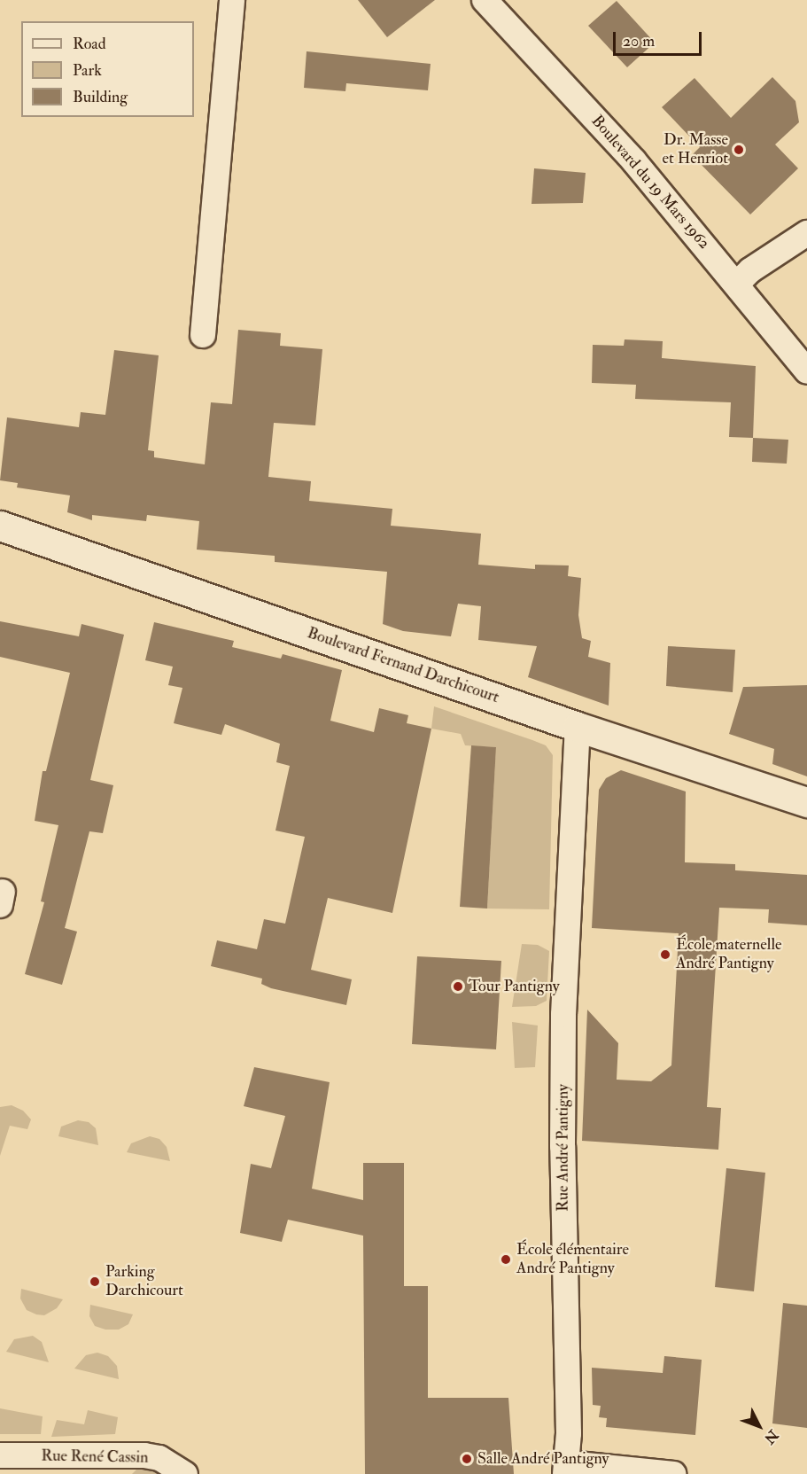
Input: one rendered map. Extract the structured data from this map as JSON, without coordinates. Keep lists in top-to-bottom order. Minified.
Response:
{"streets":{"main road":["Boulevard Fernand Darchicourt"],"street":["Boulevard du 19 Mars 1962","Rue André Pantigny","Rue René Cassin"]},"crossings":[["Boulevard Fernand Darchicourt","Rue André Pantigny"]],"places":["Dr. Masse et Henriot","École maternelle André Pantigny","Tour Pantigny","École élémentaire André Pantigny","Parking Darchicourt","Salle André Pantigny"],"legend":["Road","Park","Building"],"scale_bar":"20 m","north":"bottom right"}
